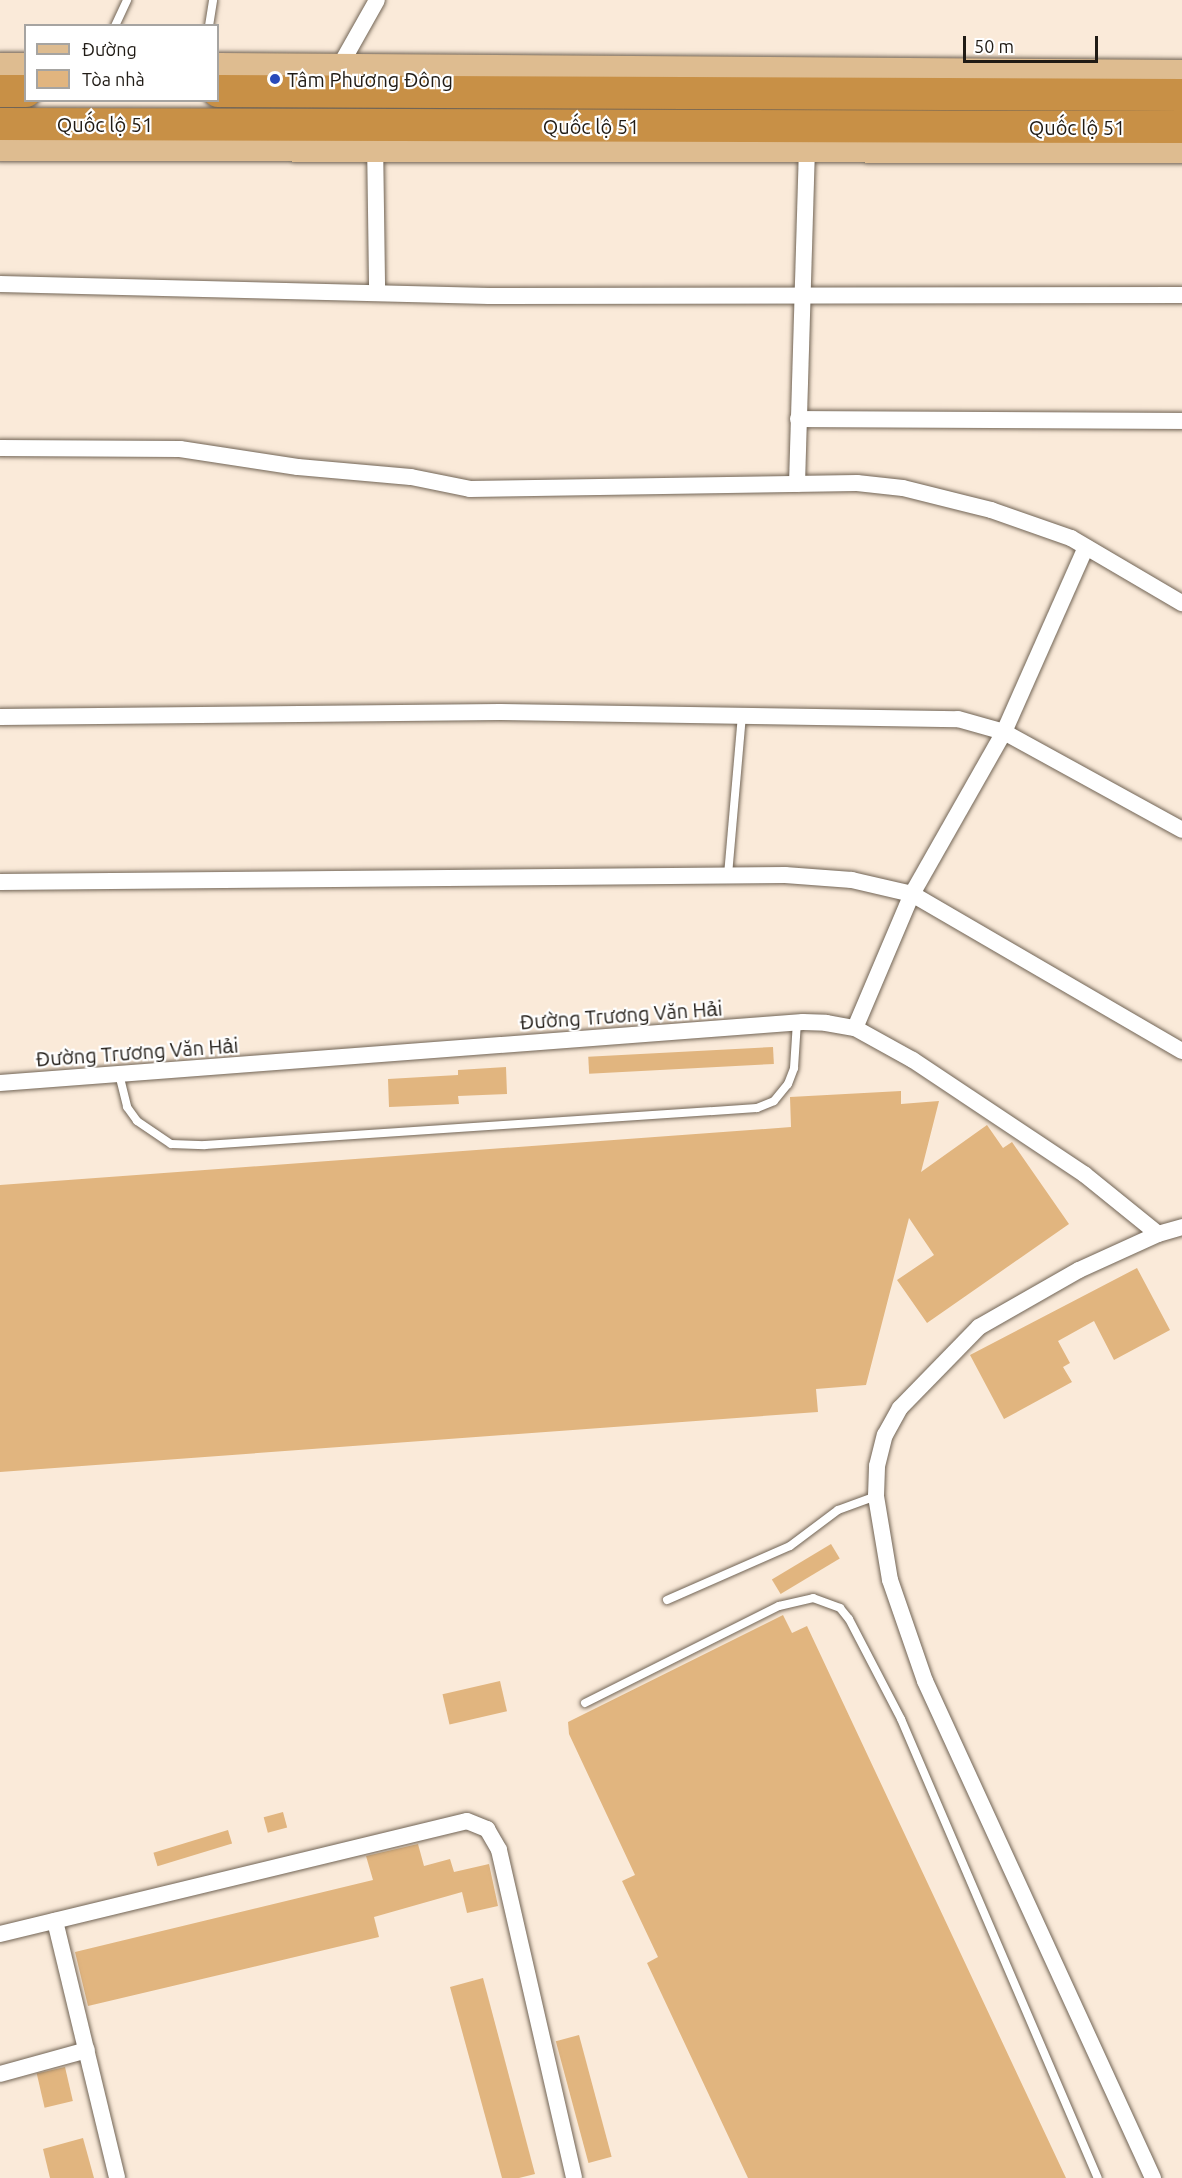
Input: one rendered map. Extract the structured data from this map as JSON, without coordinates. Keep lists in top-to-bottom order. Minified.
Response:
{"streets":{"highway":["Quốc lộ 51"],"street":["Đường Trương Văn Hải"]},"places":["Tâm Phương Đông"],"legend":["Đường","Tòa nhà"],"scale_bar":"50 m"}
